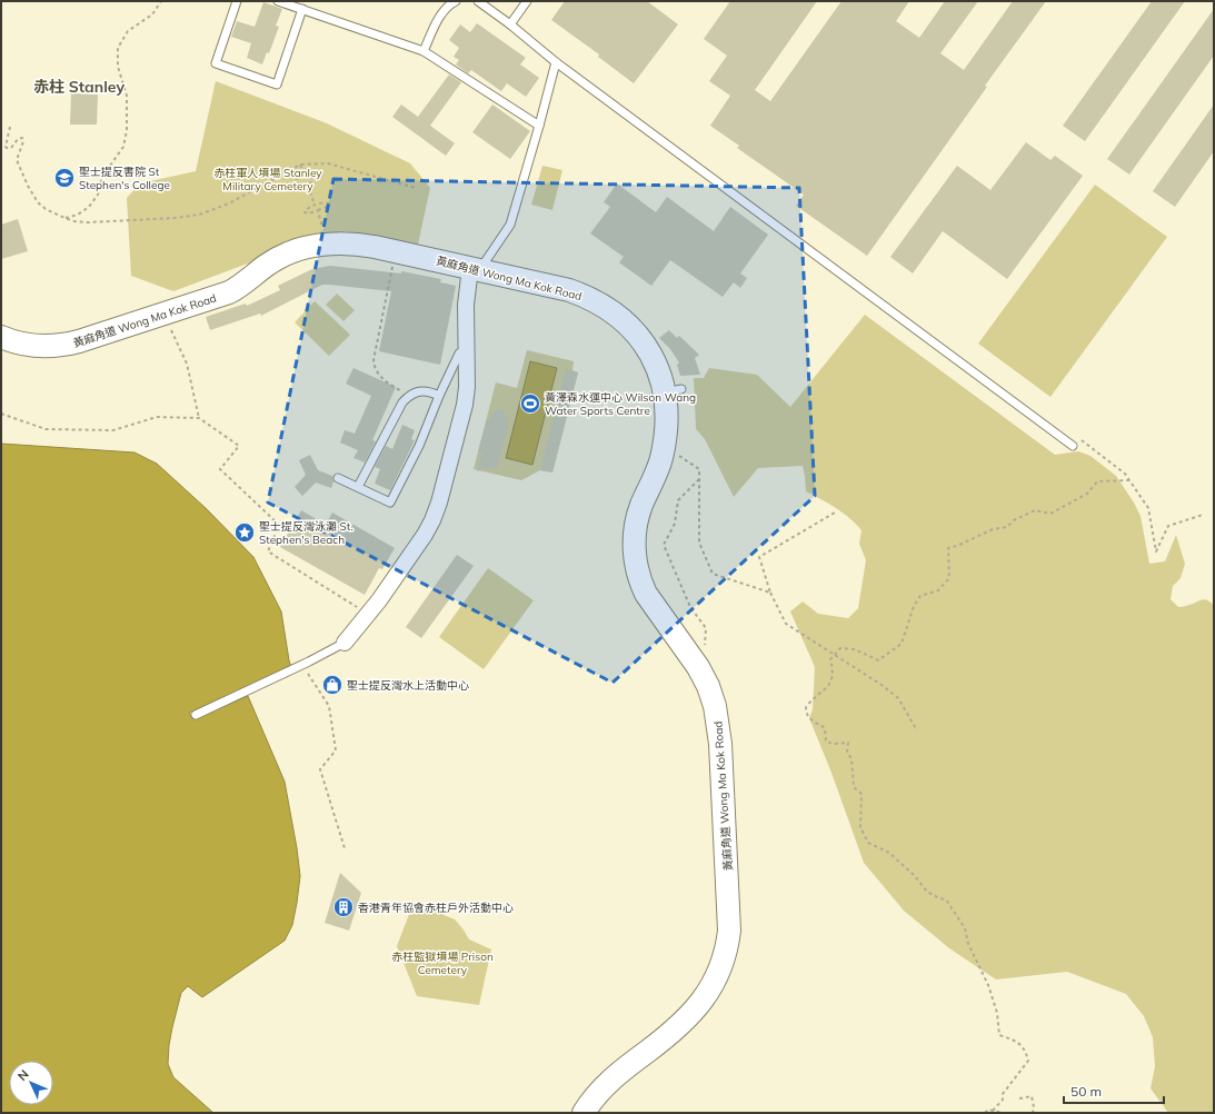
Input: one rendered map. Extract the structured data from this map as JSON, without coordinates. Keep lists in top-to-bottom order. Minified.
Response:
{"streets":{"street":["黃麻角道 Wong Ma Kok Road"]},"districts":["赤柱 Stanley"],"parks":["赤柱軍人墳場 Stanley Military Cemetery","赤柱監獄墳場 Prison Cemetery"],"places":{"school or university":["聖士提反書院 St Stephen's College"],"sports":["黃澤森水運中心 Wilson Wang Water Sports Centre"],"place":["聖士提反灣泳灘 St. Stephen's Beach"],"shop":["聖士提反灣水上活動中心"],"building":["香港青年協會赤柱戶外活動中心"]},"scale_bar":"50 m","north":"top left"}
